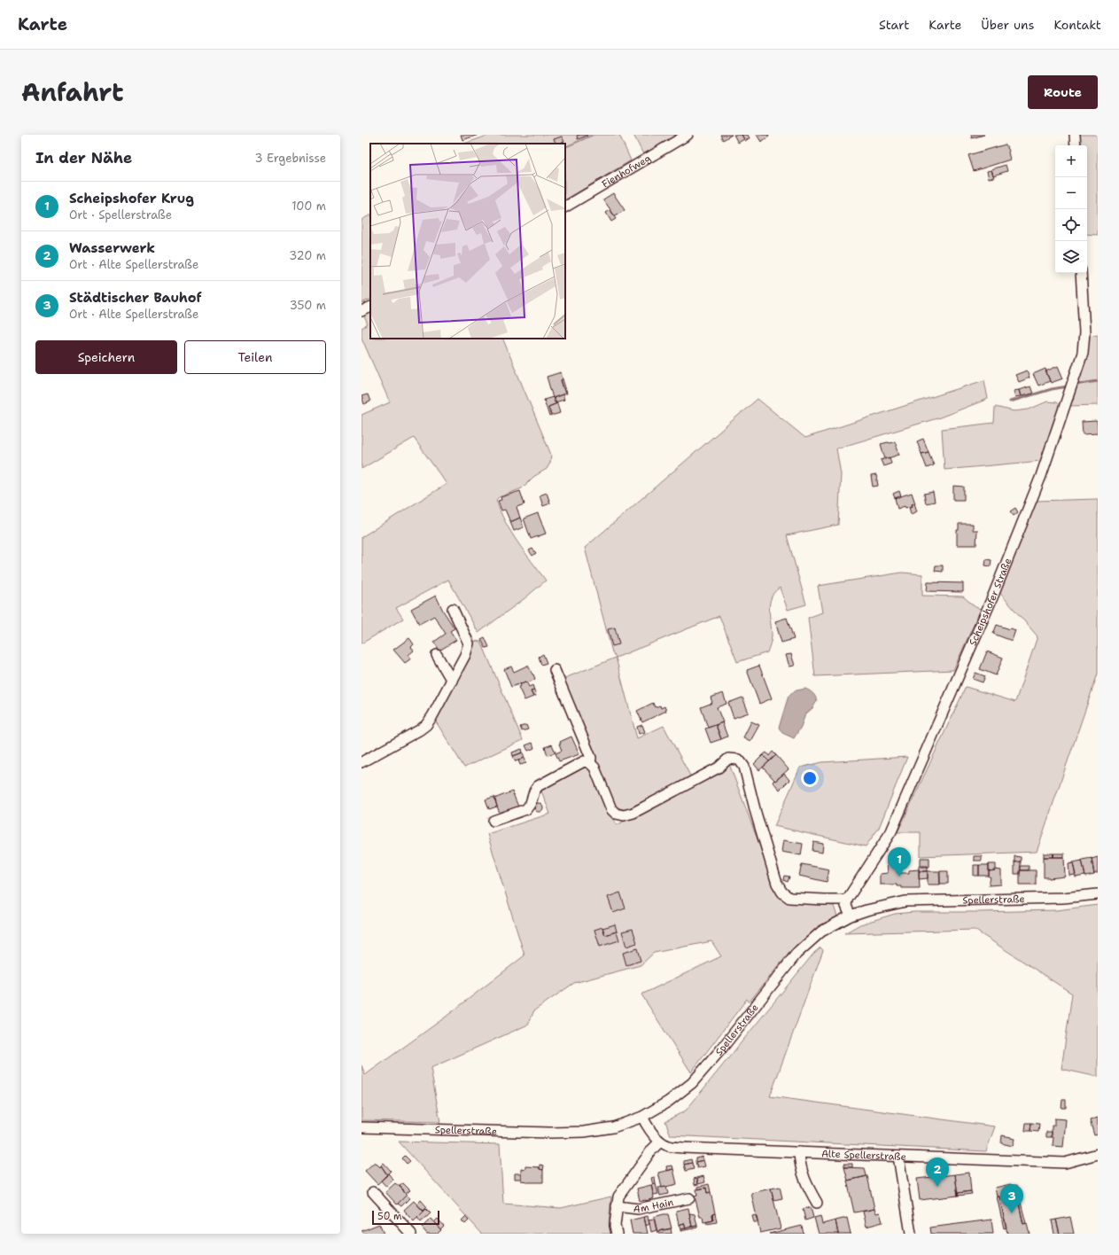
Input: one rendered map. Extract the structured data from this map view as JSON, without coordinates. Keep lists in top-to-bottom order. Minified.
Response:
{"streets":{"street":["Fienhofweg","Scheipshofer Straße","Spellerstraße","Alte Spellerstraße","Am Hain"]},"scale_bar":"50 m","page":{"header":"Karte","nav":["Start","Karte","Über uns","Kontakt"],"title":"Anfahrt","buttons":["Route",["Speichern","Teilen"]],"heading":["In der Nähe","3 Ergebnisse"],"map_buttons":["+","−"],"list":[{"mark":"1","name":"Scheipshofer Krug","note":"Ort · Spellerstraße","value":"100 m"},{"mark":"2","name":"Wasserwerk","note":"Ort · Alte Spellerstraße","value":"320 m"},{"mark":"3","name":"Städtischer Bauhof","note":"Ort · Alte Spellerstraße","value":"350 m"}],"pins":["1","2","3"],"scale":"50 m"}}
